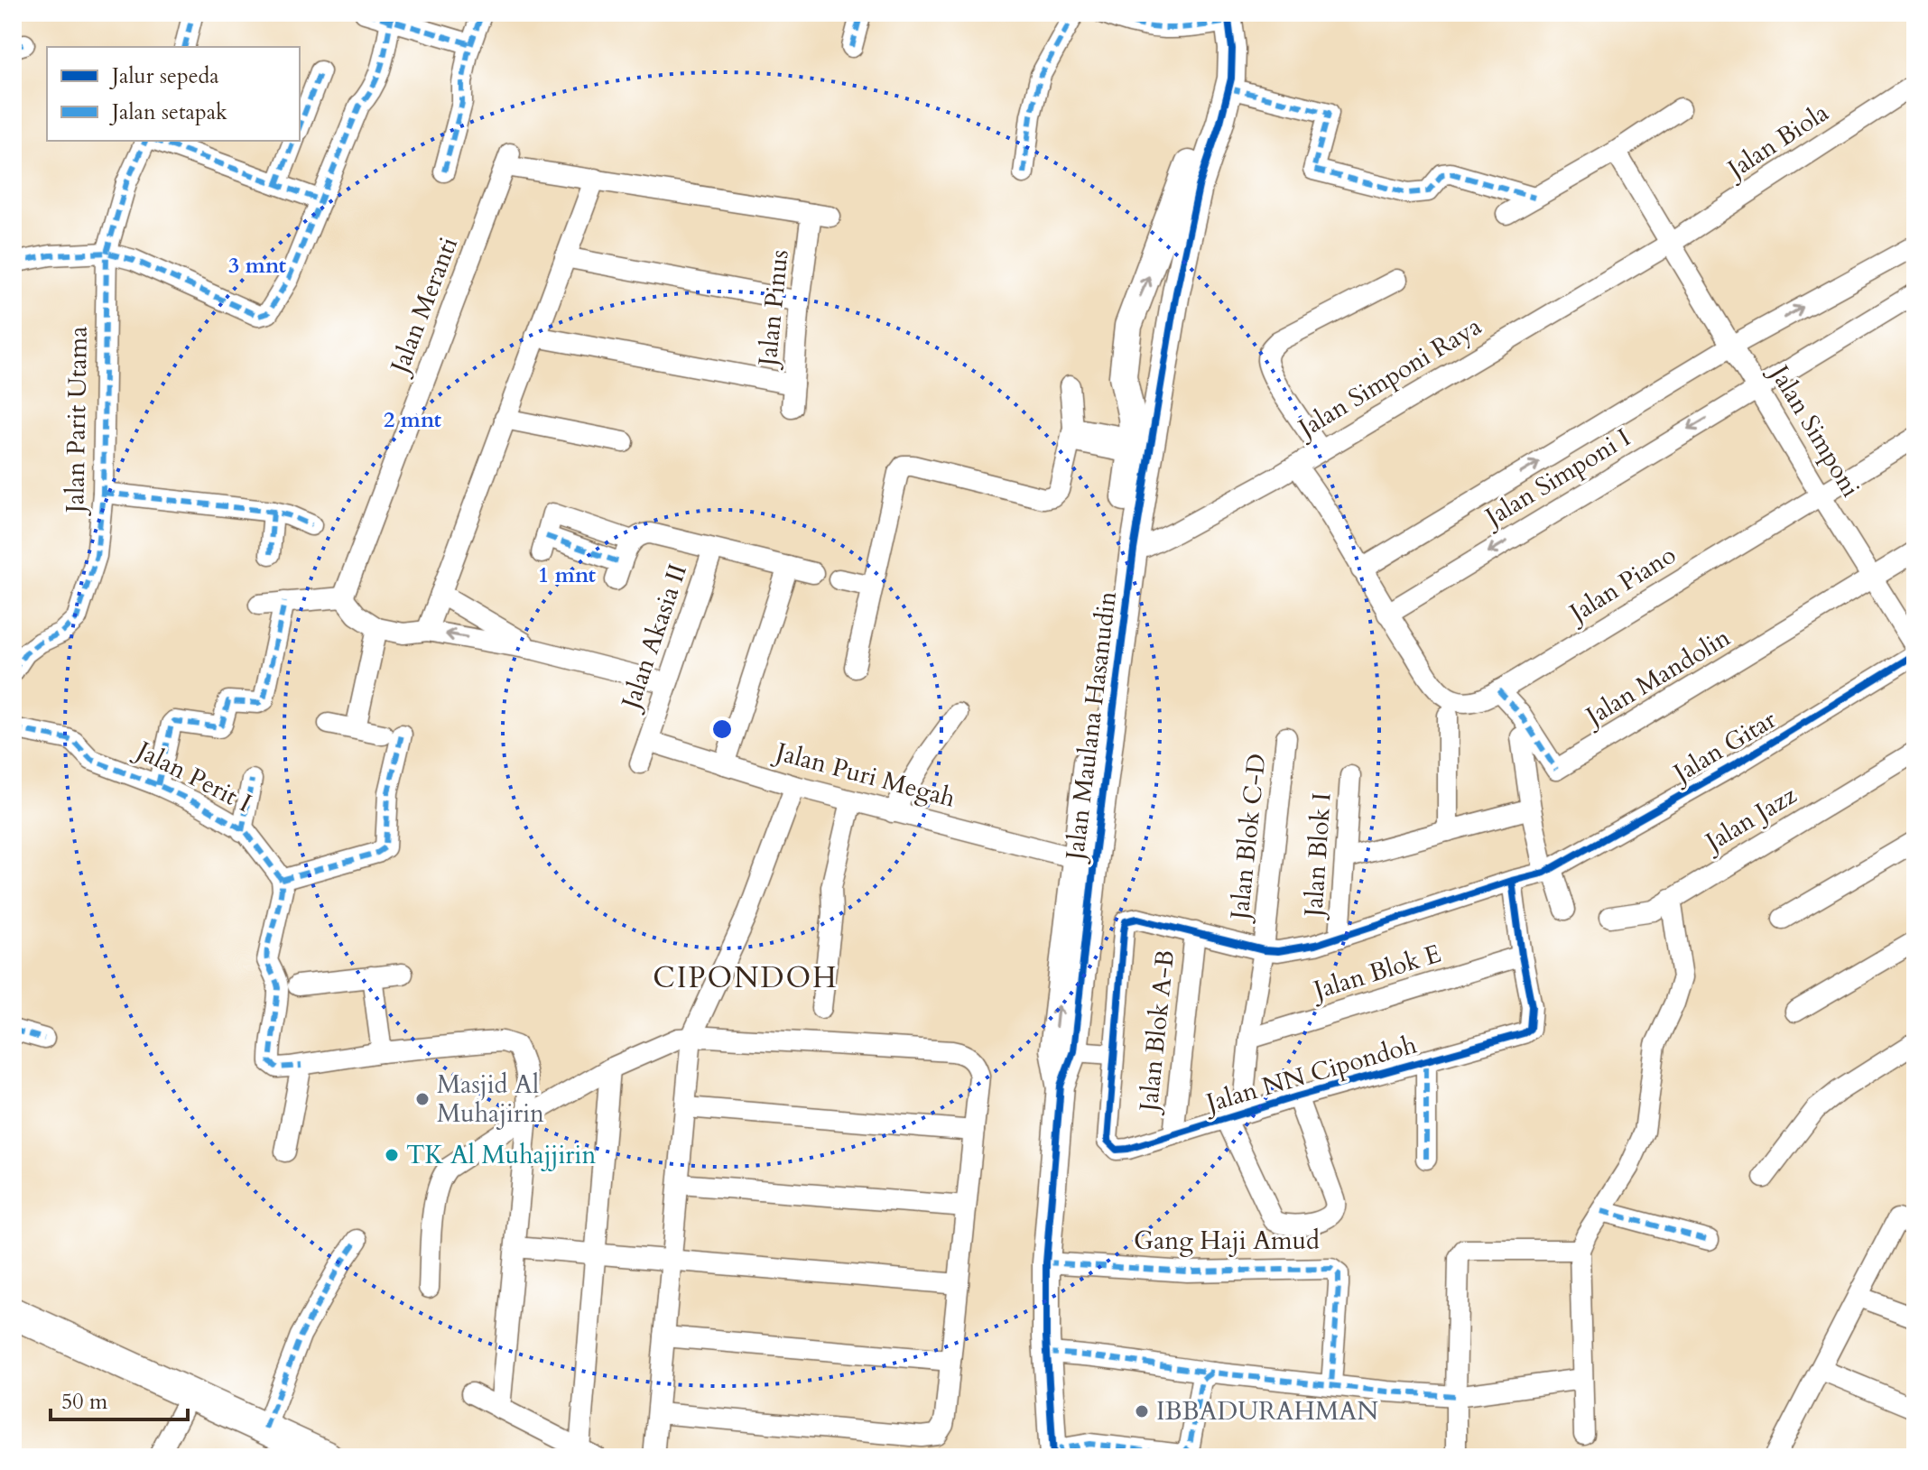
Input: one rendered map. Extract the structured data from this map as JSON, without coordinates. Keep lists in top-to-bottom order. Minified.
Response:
{"streets":{"street":["Jalan Biola","Jalan Meranti","Jalan Pinus","Jalan Simponi Raya","Jalan Parit Utama","Jalan Simponi","Jalan Simponi I","Jalan Piano","Jalan Akasia II","Jalan Mandolin","Jalan Maulana Hasanudin","Jalan Gitar","Jalan Puri Megah","Jalan Perit I","Jalan Jazz","Jalan Blok C-D","Jalan Blok I","Jalan Blok E","Jalan Blok A-B","Jalan NN Cipondoh","Gang Haji Amud"]},"crossings":[["Jalan Biola","Jalan Simponi Raya"],["Jalan Biola","Jalan Simponi"],["Jalan Meranti","Jalan Pinus"],["Jalan Simponi Raya","Jalan Simponi"],["Jalan Simponi Raya","Jalan Maulana Hasanudin"],["Jalan Simponi","Jalan Simponi I"],["Jalan Simponi","Jalan Piano"],["Jalan Simponi","Jalan Mandolin"],["Jalan Piano","Jalan Mandolin"],["Jalan Akasia II","Jalan Puri Megah"],["Jalan Maulana Hasanudin","Jalan Puri Megah"],["Jalan Maulana Hasanudin","Gang Haji Amud"],["Jalan Gitar","Jalan Blok C-D"],["Jalan Gitar","Jalan Blok I"],["Jalan Gitar","Jalan Blok A-B"],["Jalan Gitar","Jalan NN Cipondoh"],["Jalan Blok C-D","Jalan Blok E"],["Jalan Blok C-D","Jalan NN Cipondoh"],["Jalan Blok E","Jalan NN Cipondoh"],["Jalan Blok A-B","Jalan NN Cipondoh"]],"districts":["CIPONDOH"],"places":["Masjid Al Muhajirin","TK Al Muhajjirin","IBBADURAHMAN"],"legend":["Jalur sepeda","Jalan setapak"],"scale_bar":"50 m","rings":["3 mnt","2 mnt","1 mnt"]}
